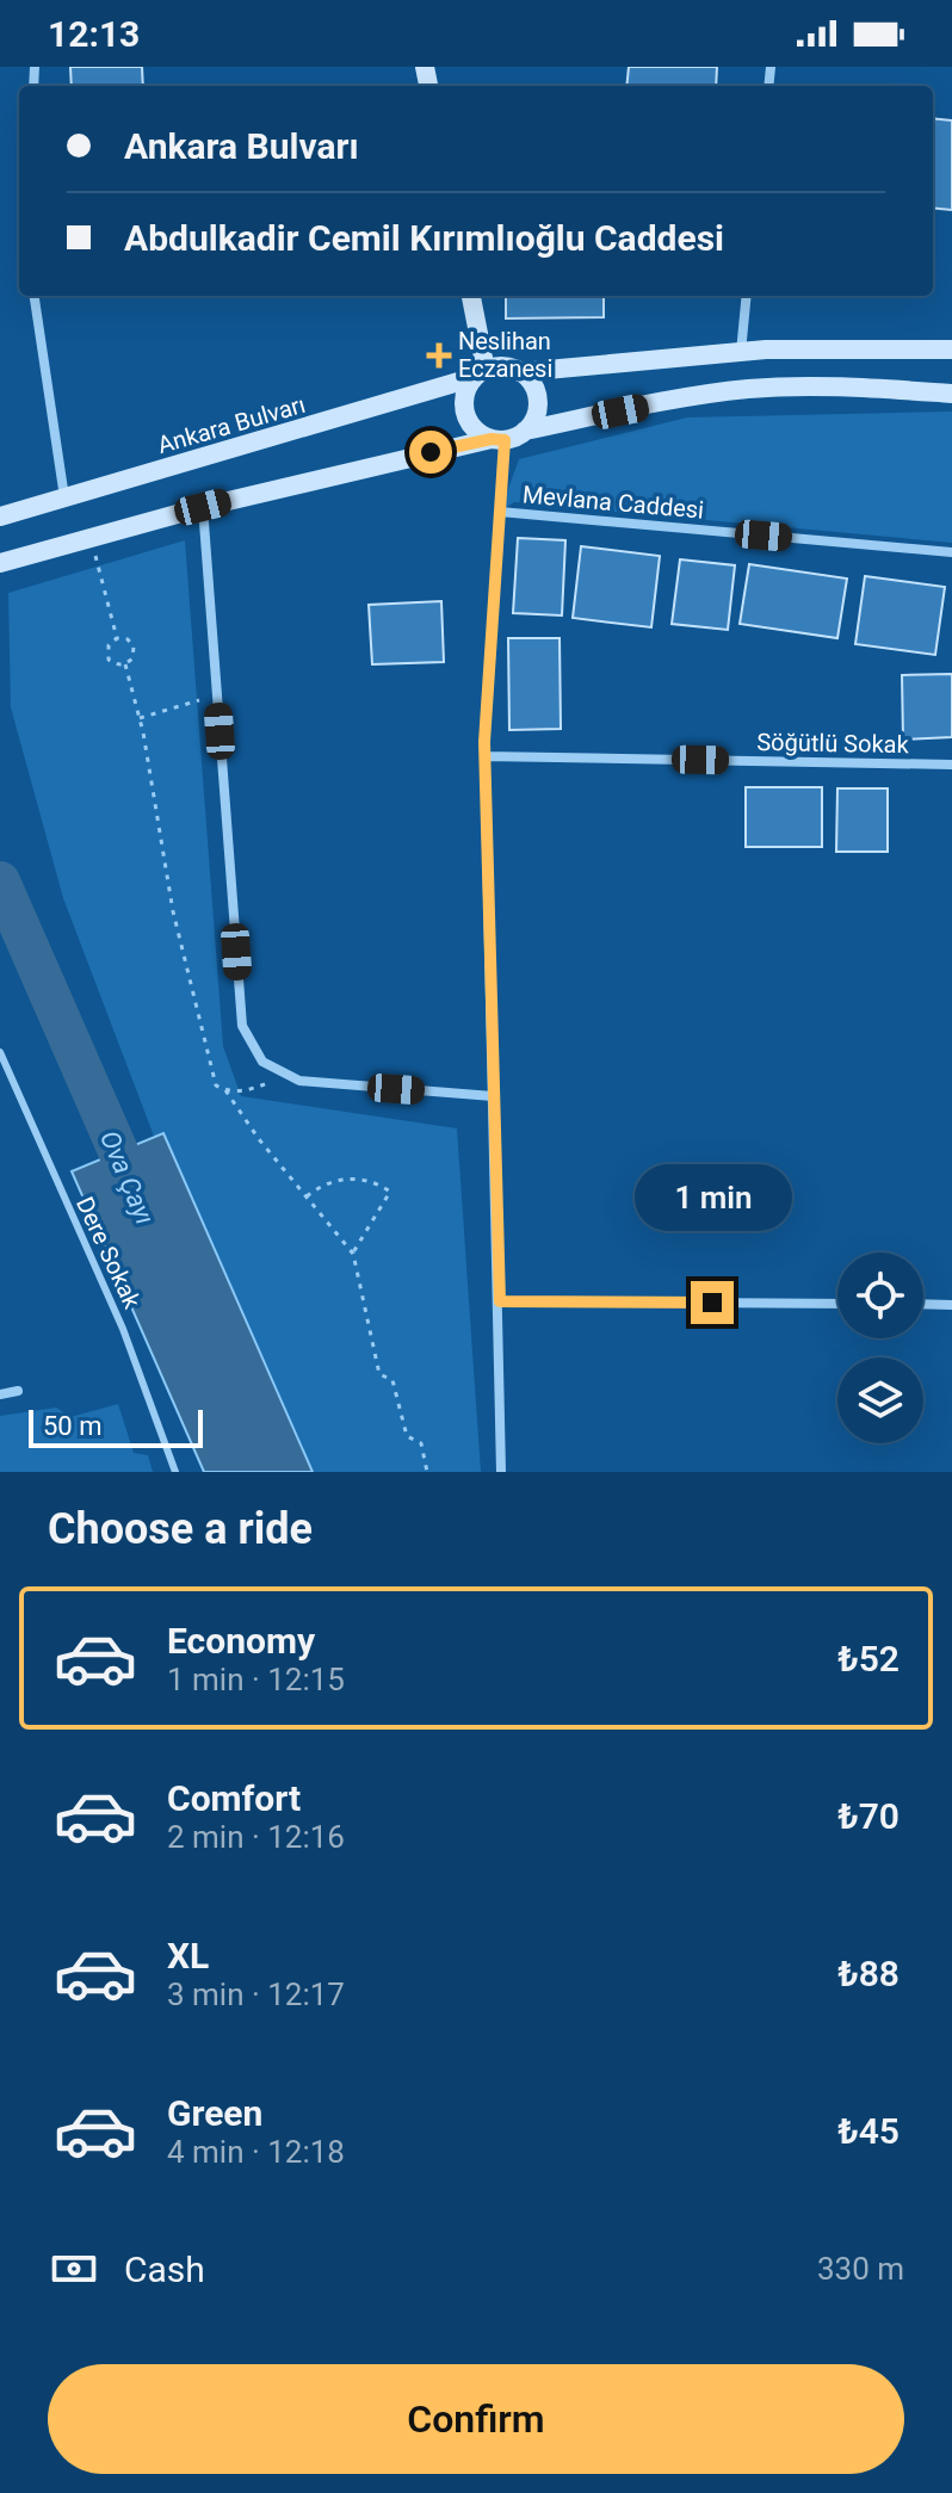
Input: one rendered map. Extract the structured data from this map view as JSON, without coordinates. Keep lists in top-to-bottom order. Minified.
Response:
{"streets":{"main road":["Ankara Bulvarı"],"street":["Mevlana Caddesi","Söğütlü Sokak"],"lane":["Dere Sokak"]},"water":["Ova Çayı"],"places":{"health":["Neslihan Eczanesi"]},"scale_bar":"50 m","page":{"status":"12:13","banner":["Ankara Bulvarı","Abdulkadir Cemil Kırımlıoğlu Caddesi"],"bubble":"1 min","scale":"50 m","heading":"Choose a ride","list":[{"name":"Economy","note":"1 min · 12:15","value":"₺52"},{"name":"Comfort","note":"2 min · 12:16","value":"₺70"},{"name":"XL","note":"3 min · 12:17","value":"₺88"},{"name":"Green","note":"4 min · 12:18","value":"₺45"}],"pay":["Cash","330 m"],"buttons":"Confirm"}}
